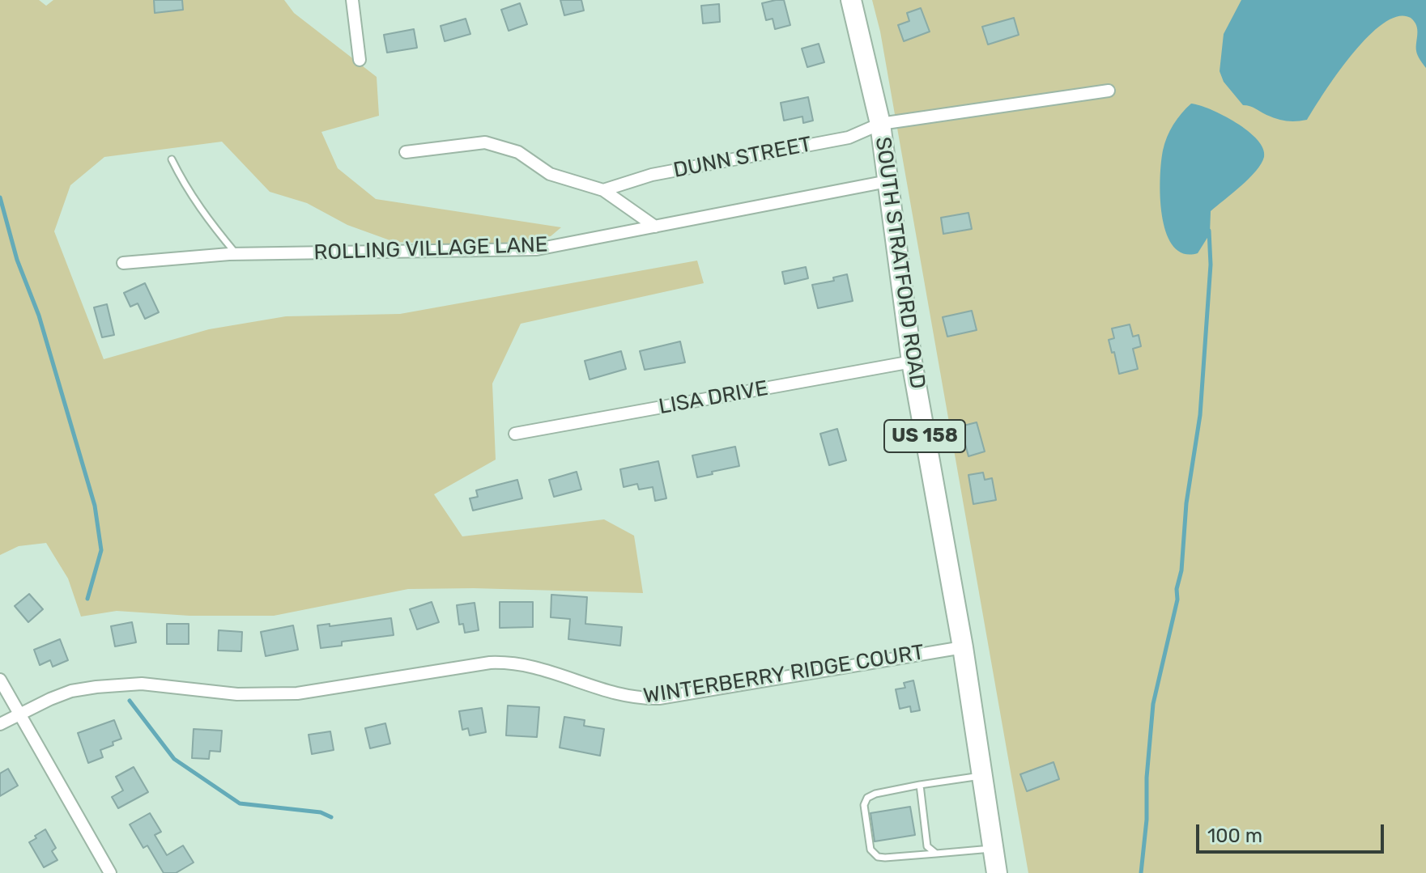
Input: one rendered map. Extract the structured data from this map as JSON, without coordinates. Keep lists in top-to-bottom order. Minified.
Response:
{"streets":{"main road":["SOUTH STRATFORD ROAD","US 158"],"street":["DUNN STREET","ROLLING VILLAGE LANE","LISA DRIVE","WINTERBERRY RIDGE COURT"]},"crossings":[["DUNN STREET","SOUTH STRATFORD ROAD"],["ROLLING VILLAGE LANE","SOUTH STRATFORD ROAD"],["SOUTH STRATFORD ROAD","LISA DRIVE"],["SOUTH STRATFORD ROAD","WINTERBERRY RIDGE COURT"]],"scale_bar":"100 m"}
